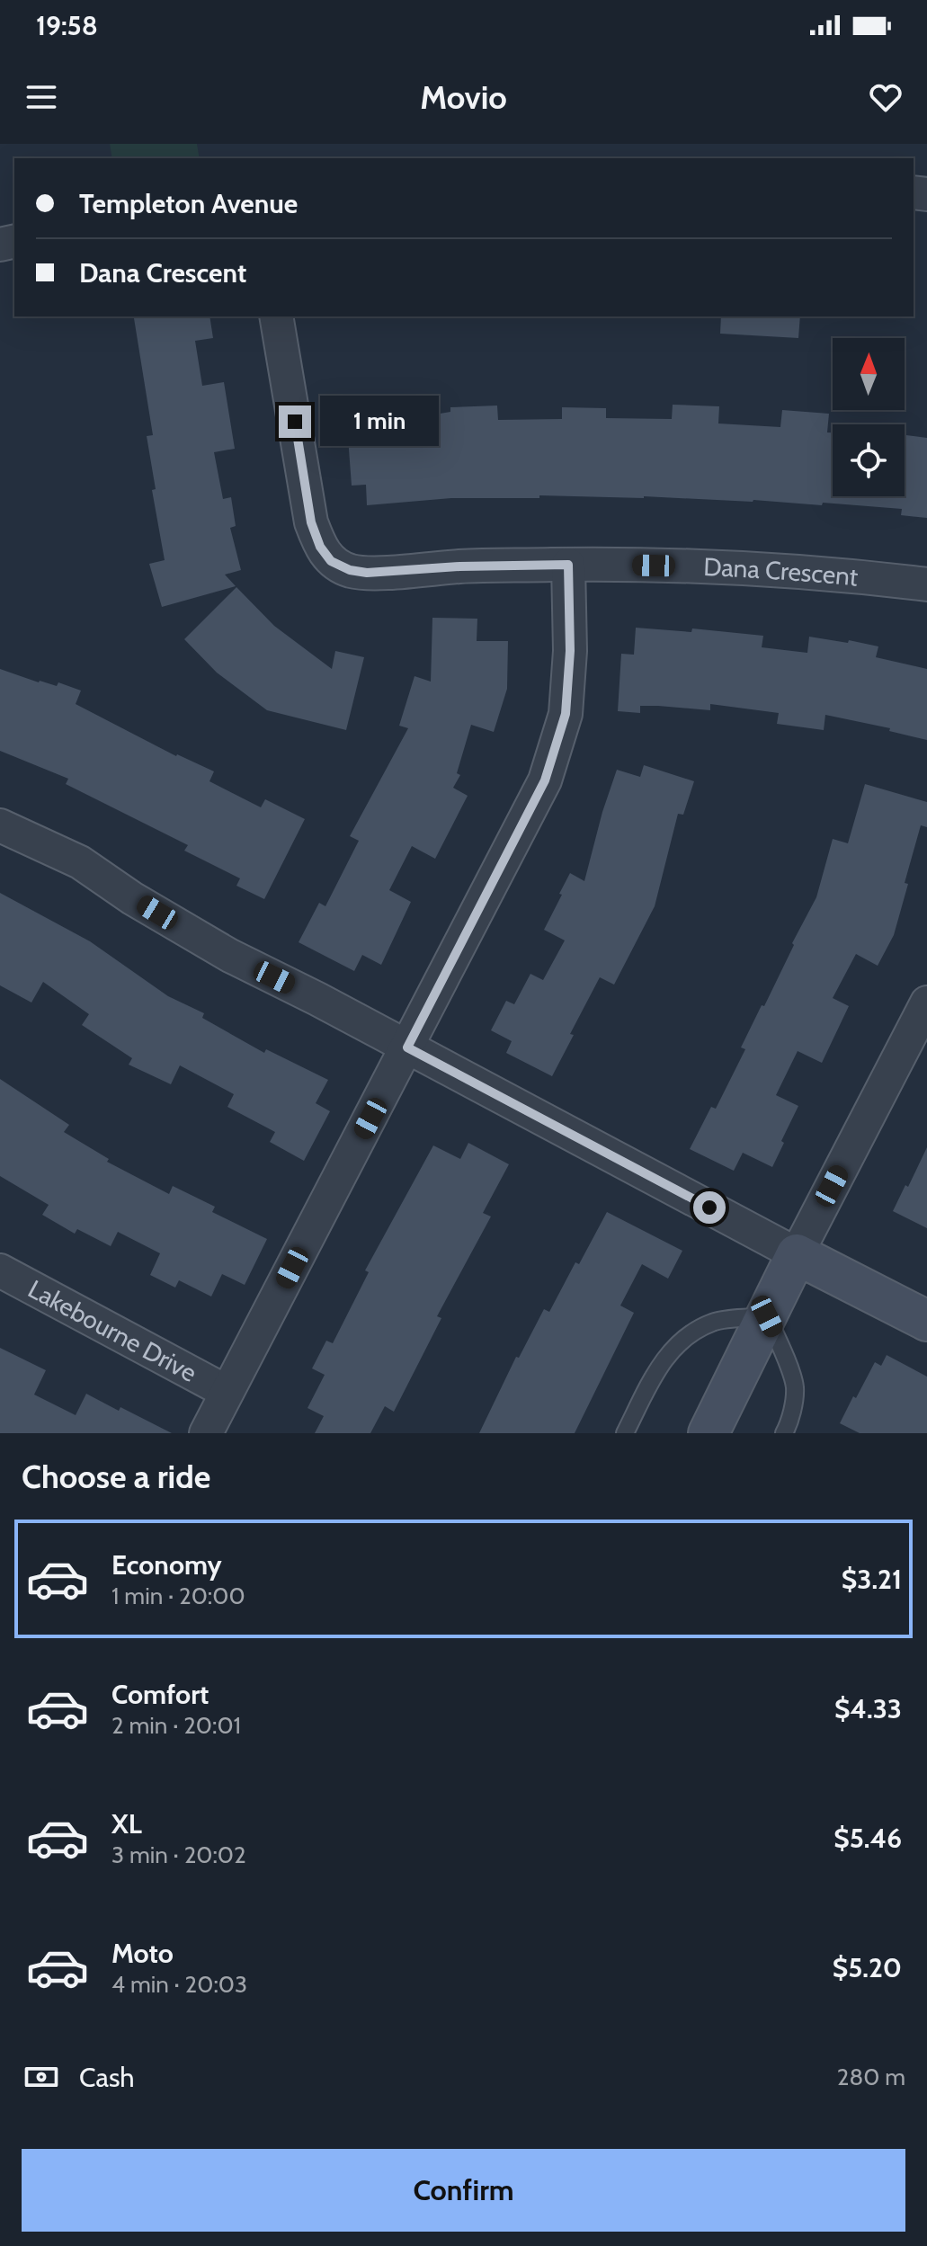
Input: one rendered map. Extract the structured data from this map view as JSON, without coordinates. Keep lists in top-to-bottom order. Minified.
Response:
{"streets":{"street":["Dana Crescent","Lakebourne Drive"]},"north":"top","page":{"status":"19:58","header":"Movio","banner":["Templeton Avenue","Dana Crescent"],"bubble":"1 min","heading":"Choose a ride","list":[{"name":"Economy","note":"1 min · 20:00","value":"$3.21"},{"name":"Comfort","note":"2 min · 20:01","value":"$4.33"},{"name":"XL","note":"3 min · 20:02","value":"$5.46"},{"name":"Moto","note":"4 min · 20:03","value":"$5.20"}],"pay":["Cash","280 m"],"buttons":"Confirm"}}
